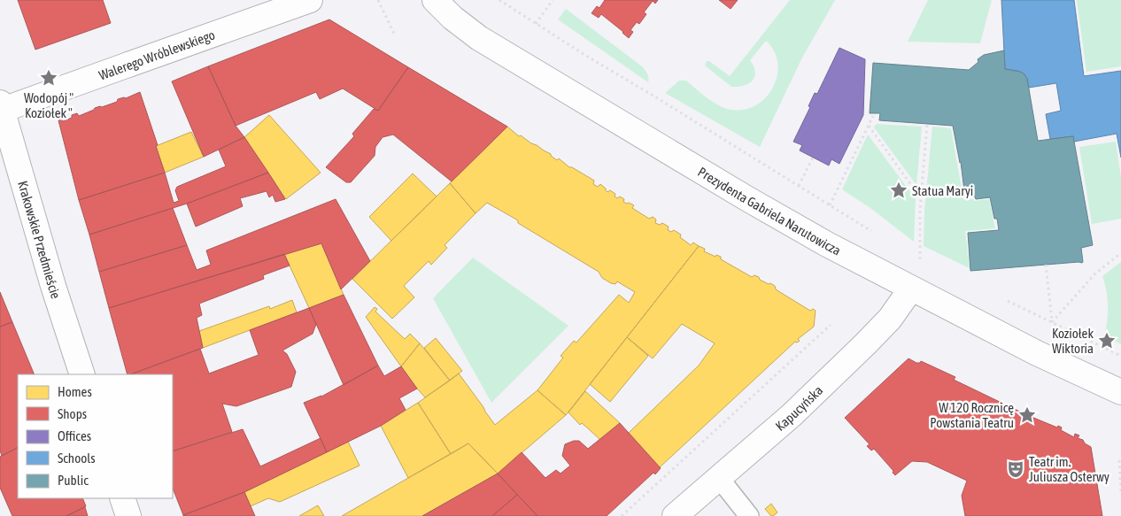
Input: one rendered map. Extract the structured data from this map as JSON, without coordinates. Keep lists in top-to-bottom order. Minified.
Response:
{"streets":{"street":["Walerego Wróblewskiego","Prezydenta Gabriela Narutowicza","Krakowskie Przedmieście","Kapucyńska"]},"crossings":[["Walerego Wróblewskiego","Krakowskie Przedmieście"],["Prezydenta Gabriela Narutowicza","Kapucyńska"]],"places":{"place":["Wodopój \" Koziołek \"","Statua Maryi","Koziołek Wiktoria","W 120 Rocznicę Powstania Teatru"],"theatre":["Teatr im. Juliusza Osterwy"]},"legend":["Homes","Shops","Offices","Schools","Public"]}
